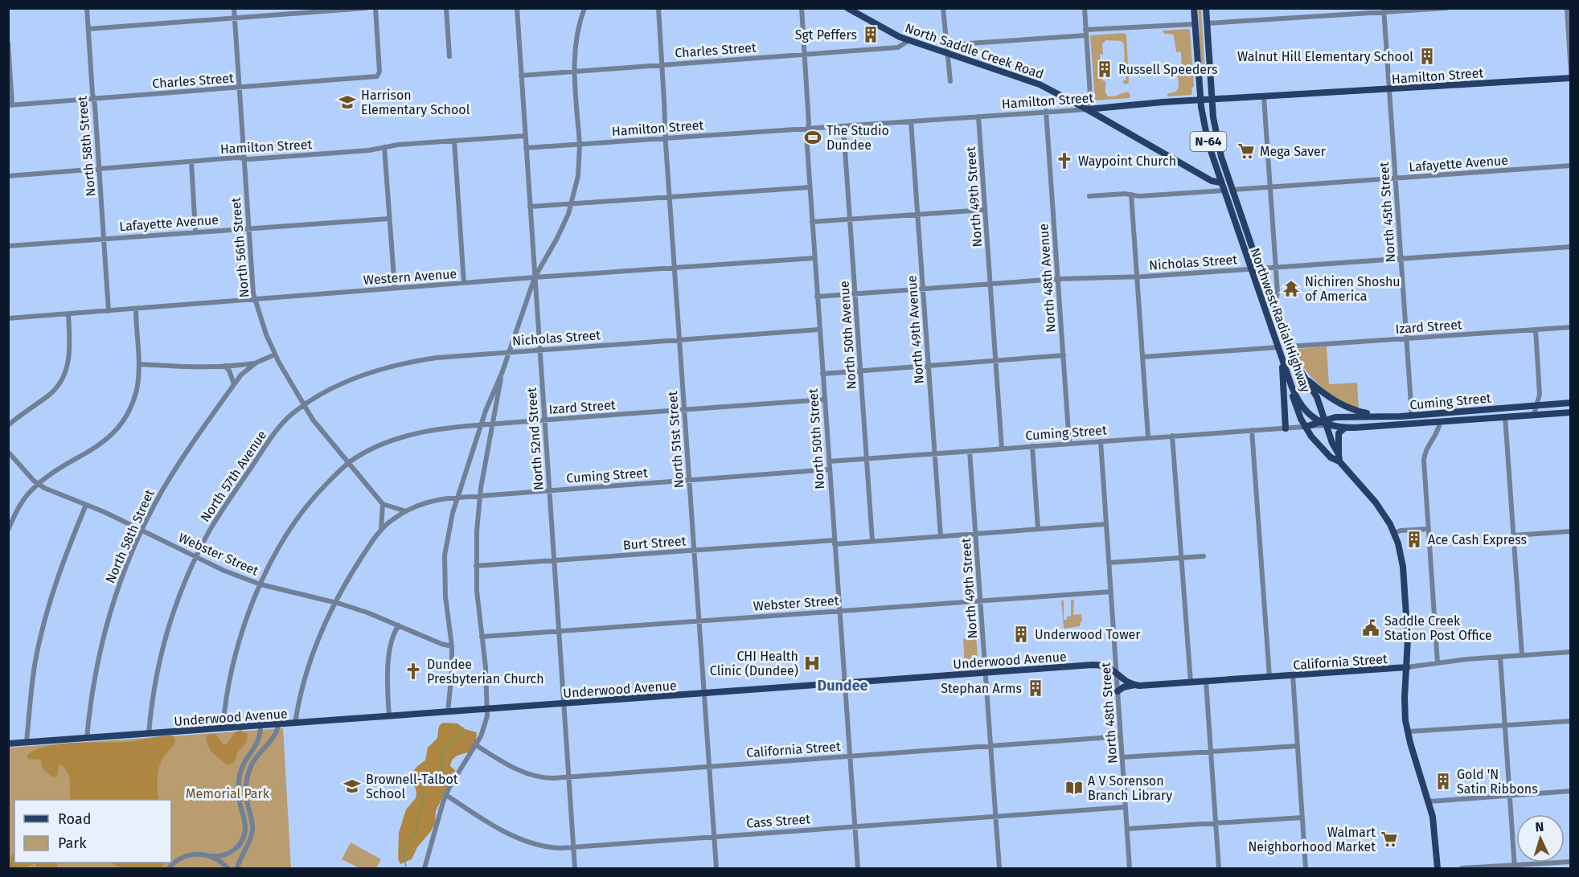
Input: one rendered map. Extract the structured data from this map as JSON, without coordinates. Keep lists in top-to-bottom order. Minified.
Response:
{"streets":{"main road":["North Saddle Creek Road","Hamilton Street","N-64","Northwest Radial Highway","Cuming Street","Underwood Avenue","California Street"],"street":["Charles Street","North 58th Street","Lafayette Avenue","North 49th Street","North 45th Street","North 56th Street","Nicholas Street","Western Avenue","North 48th Avenue","Izard Street","North 49th Avenue","North 50th Avenue","North 52nd Street","North 50th Street","North 51st Street","North 57th Avenue","Burt Street","Webster Street","North 48th Street","Cass Street"]},"crossings":[["Charles Street","North Saddle Creek Road"],["Charles Street","North 58th Street"],["Charles Street","North 56th Street"],["Charles Street","North 52nd Street"],["Charles Street","North 50th Street"],["Charles Street","North 51st Street"],["North Saddle Creek Road","Hamilton Street"],["North Saddle Creek Road","Northwest Radial Highway"],["Hamilton Street","North 58th Street"],["Hamilton Street","North 49th Street"],["Hamilton Street","North 45th Street"],["Hamilton Street","North 56th Street"],["Hamilton Street","North 48th Avenue"],["Hamilton Street","Northwest Radial Highway"],["Hamilton Street","North 49th Avenue"],["Hamilton Street","North 50th Avenue"],["Hamilton Street","North 52nd Street"],["Hamilton Street","North 50th Street"],["Hamilton Street","North 51st Street"],["N-64","Northwest Radial Highway"],["N-64","Cuming Street"],["North 58th Street","Lafayette Avenue"],["North 58th Street","North 56th Street"],["North 58th Street","Western Avenue"],["North 58th Street","Webster Street"],["North 58th Street","Underwood Avenue"],["Lafayette Avenue","North 45th Street"],["Lafayette Avenue","North 56th Street"],["Lafayette Avenue","Northwest Radial Highway"],["North 49th Street","Nicholas Street"],["North 49th Street","Cuming Street"],["North 49th Street","Burt Street"],["North 49th Street","Webster Street"],["North 49th Street","Underwood Avenue"],["North 49th Street","California Street"],["North 49th Street","Cass Street"],["North 45th Street","Nicholas Street"],["North 45th Street","Izard Street"],["North 45th Street","Cuming Street"],["North 56th Street","Nicholas Street"],["North 56th Street","Western Avenue"],["North 56th Street","Izard Street"],["North 56th Street","North 57th Avenue"],["Nicholas Street","North 48th Avenue"],["Nicholas Street","Northwest Radial Highway"],["Nicholas Street","North 49th Avenue"],["Nicholas Street","North 50th Avenue"],["Nicholas Street","North 52nd Street"],["Nicholas Street","North 50th Street"],["Nicholas Street","North 51st Street"],["Nicholas Street","North 57th Avenue"],["Western Avenue","North 52nd Street"],["Western Avenue","North 50th Street"],["Western Avenue","North 51st Street"],["North 48th Avenue","Cuming Street"],["Northwest Radial Highway","Izard Street"],["Northwest Radial Highway","Cuming Street"],["Izard Street","North 52nd Street"],["Izard Street","North 50th Street"],["Izard Street","North 51st Street"],["Izard Street","Webster Street"],["Izard Street","Underwood Avenue"],["North 49th Avenue","Cuming Street"],["North 49th Avenue","Burt Street"],["North 50th Avenue","Cuming Street"],["North 50th Avenue","Burt Street"],["Cuming Street","North 52nd Street"],["Cuming Street","North 50th Street"],["Cuming Street","North 51st Street"],["Cuming Street","North 48th Street"],["North 52nd Street","Burt Street"],["North 52nd Street","Webster Street"],["North 52nd Street","Underwood Avenue"],["North 52nd Street","California Street"],["North 52nd Street","Cass Street"],["North 50th Street","Burt Street"],["North 50th Street","Webster Street"],["North 50th Street","Underwood Avenue"],["North 50th Street","California Street"],["North 50th Street","Cass Street"],["North 51st Street","Burt Street"],["North 51st Street","Webster Street"],["North 51st Street","Underwood Avenue"],["North 51st Street","California Street"],["North 51st Street","Cass Street"],["North 57th Avenue","Webster Street"],["North 57th Avenue","Underwood Avenue"],["Burt Street","North 48th Street"],["Webster Street","North 48th Street"],["Underwood Avenue","North 48th Street"],["California Street","North 48th Street"],["North 48th Street","Cass Street"]],"districts":["Dundee"],"parks":["Memorial Park"],"places":{"building":["Sgt Peffers","Walnut Hill Elementary School","Russell Speeders","Ace Cash Express","Underwood Tower","Stephan Arms","Gold 'N Satin Ribbons"],"school or university":["Harrison Elementary School","Brownell-Talbot School"],"sports":["The Studio Dundee"],"supermarket":["Mega Saver","Walmart Neighborhood Market"],"church":["Waypoint Church","Dundee Presbyterian Church"],"temple":["Nichiren Shoshu of America"],"public building":["Saddle Creek Station Post Office"],"hospital":["CHI Health Clinic (Dundee)"],"library":["A V Sorenson Branch Library"]},"legend":["Road","Park"],"north":"top"}
